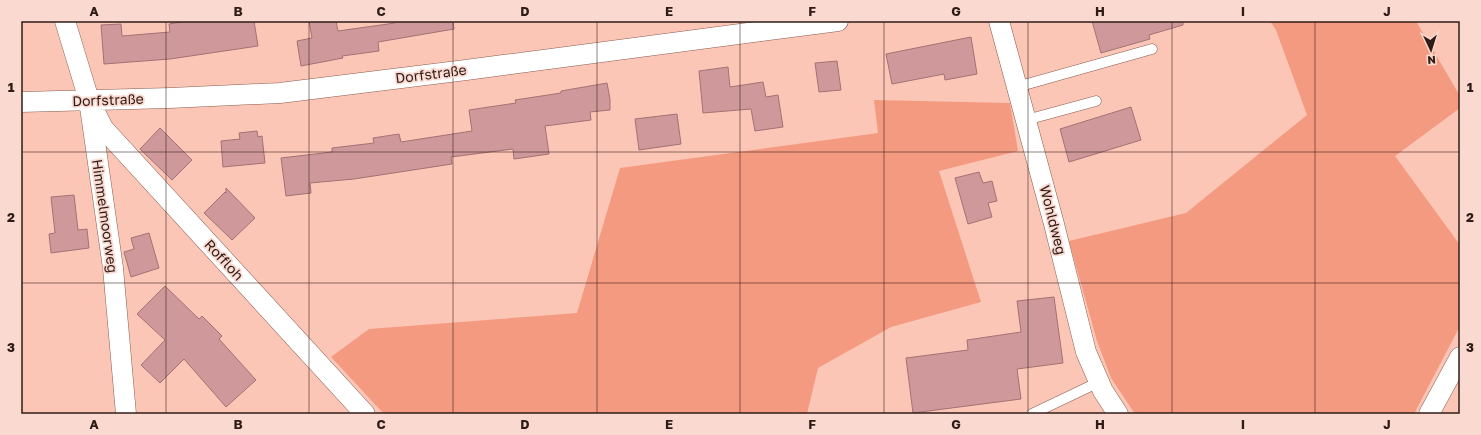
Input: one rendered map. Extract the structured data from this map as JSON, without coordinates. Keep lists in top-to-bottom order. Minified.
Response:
{"streets":{"street":["Dorfstraße","Himmelmoorweg","Wohldweg","Roffloh"]},"crossings":[["Dorfstraße","Himmelmoorweg"],["Dorfstraße","Roffloh"],["Himmelmoorweg","Roffloh"]],"north":"bottom","grid":{"columns":["A","B","C","D","E","F","G","H","I","J"],"rows":["1","2","3"]}}
